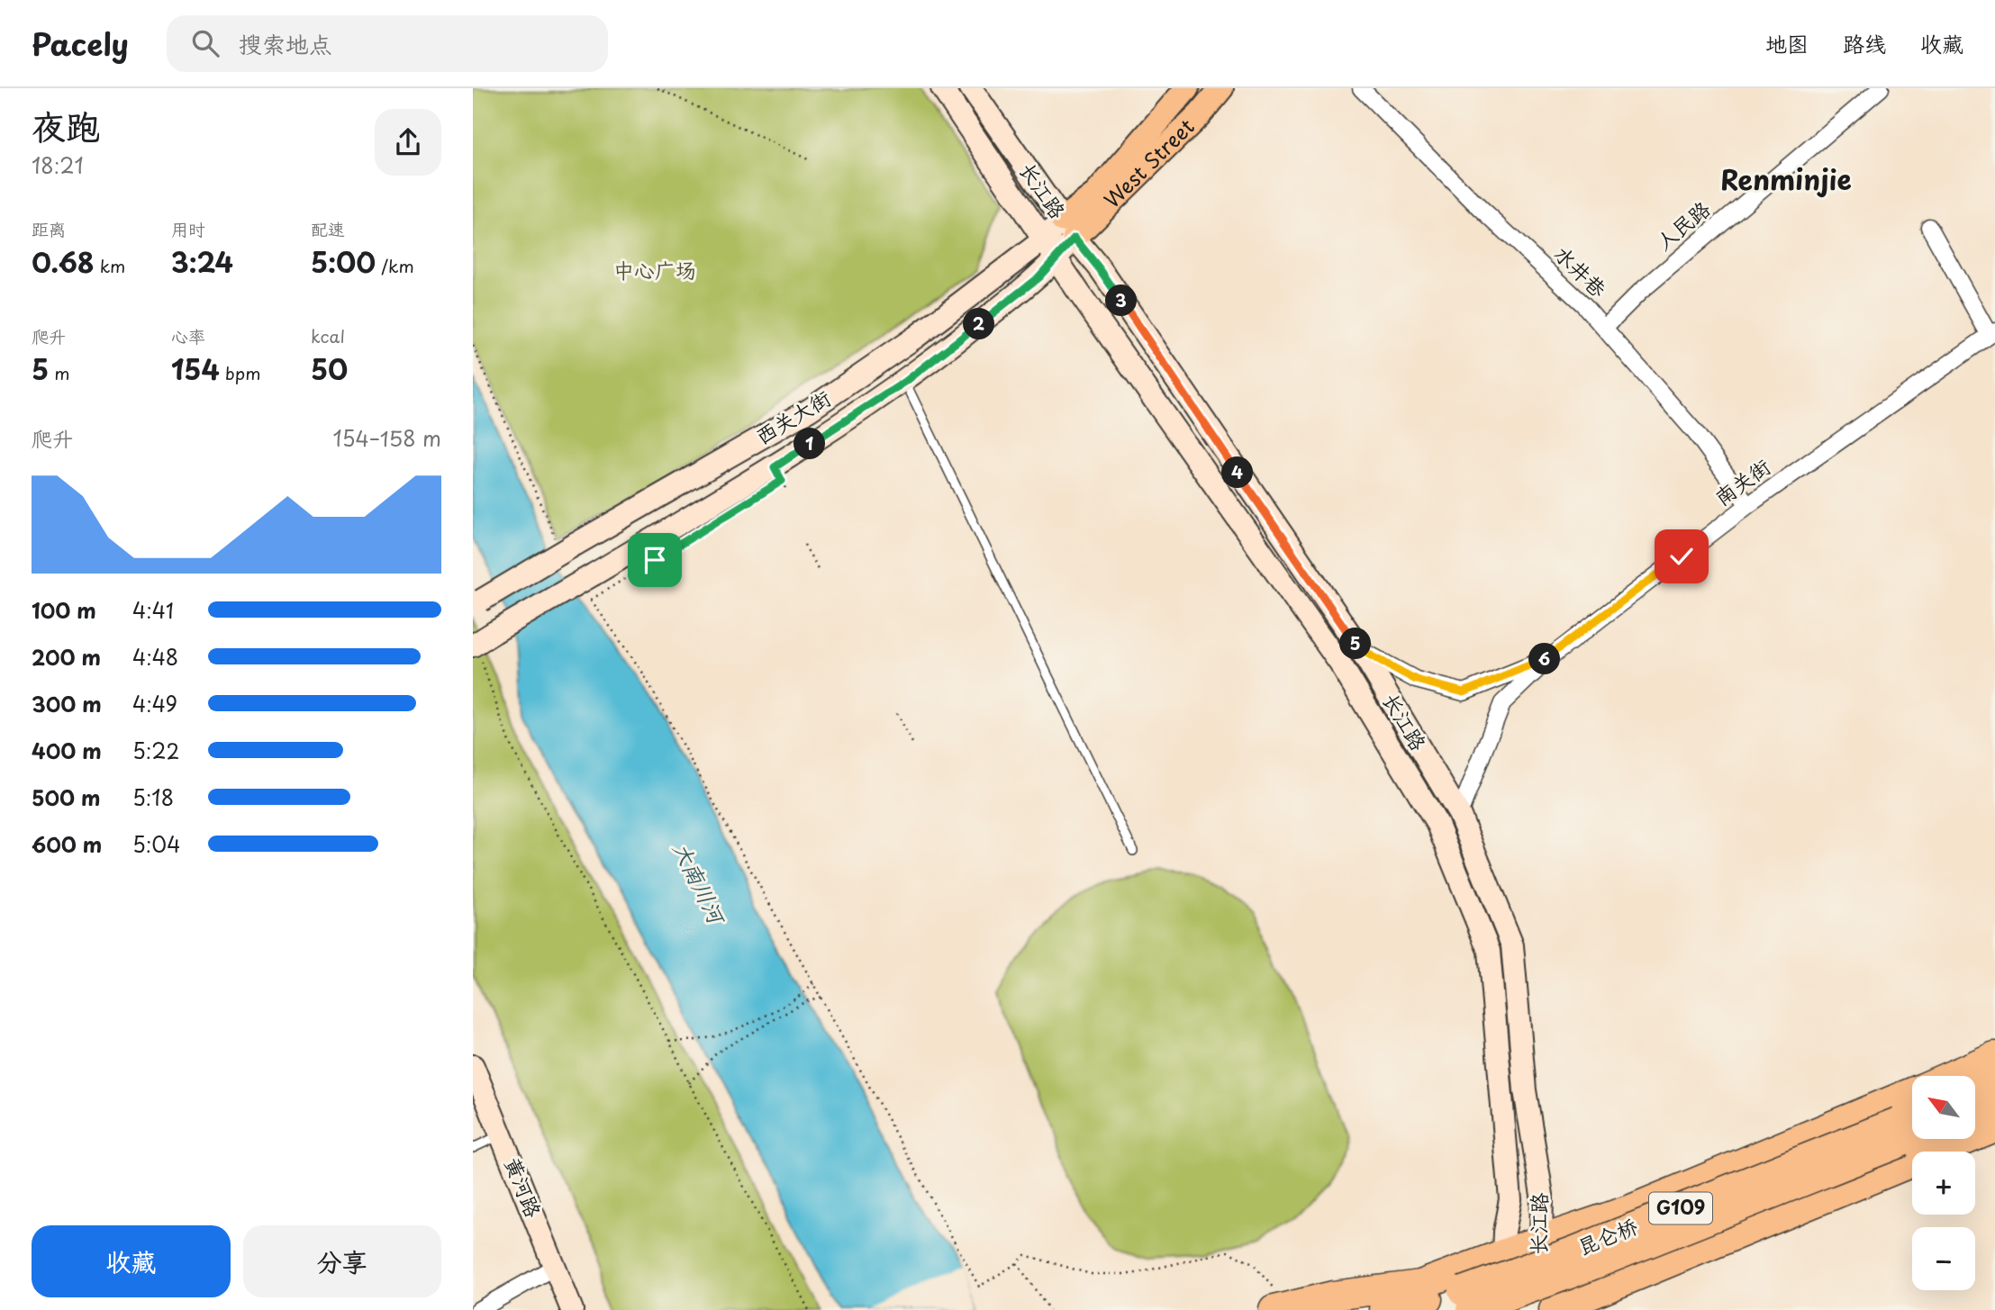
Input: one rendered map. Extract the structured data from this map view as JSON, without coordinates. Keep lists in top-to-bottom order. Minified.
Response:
{"streets":{"highway":["长江路","G109","昆仑桥"],"main road":["West Street","西关大街","黄河路"],"street":["人民路","水井巷","南关街"]},"crossings":[["West Street","长江路"],["West Street","西关大街"],["长江路","西关大街"],["长江路","南关街"],["人民路","水井巷"],["水井巷","南关街"],["G109","昆仑桥"]],"districts":["Renminjie"],"water":["大南川河"],"parks":["中心广场"],"north":"top left","page":{"header":"Pacely","search":"搜索地点","nav":["地图","路线","收藏"],"heading":["夜跑","18:21"],"stats":[["距离","0.68 km"],["用时","3:24"],["配速","5:00 /km"],["爬升","5 m"],["心率","154 bpm"],["kcal","50"]],"pins":["3","2","1","4","5","6"],"chart":["爬升","154–158 m"],"list":[{"name":"100 m","note":"4:41"},{"name":"200 m","note":"4:48"},{"name":"300 m","note":"4:49"},{"name":"400 m","note":"5:22"},{"name":"500 m","note":"5:18"},{"name":"600 m","note":"5:04"}],"map_buttons":["+","−"],"buttons":["收藏","分享"]}}
